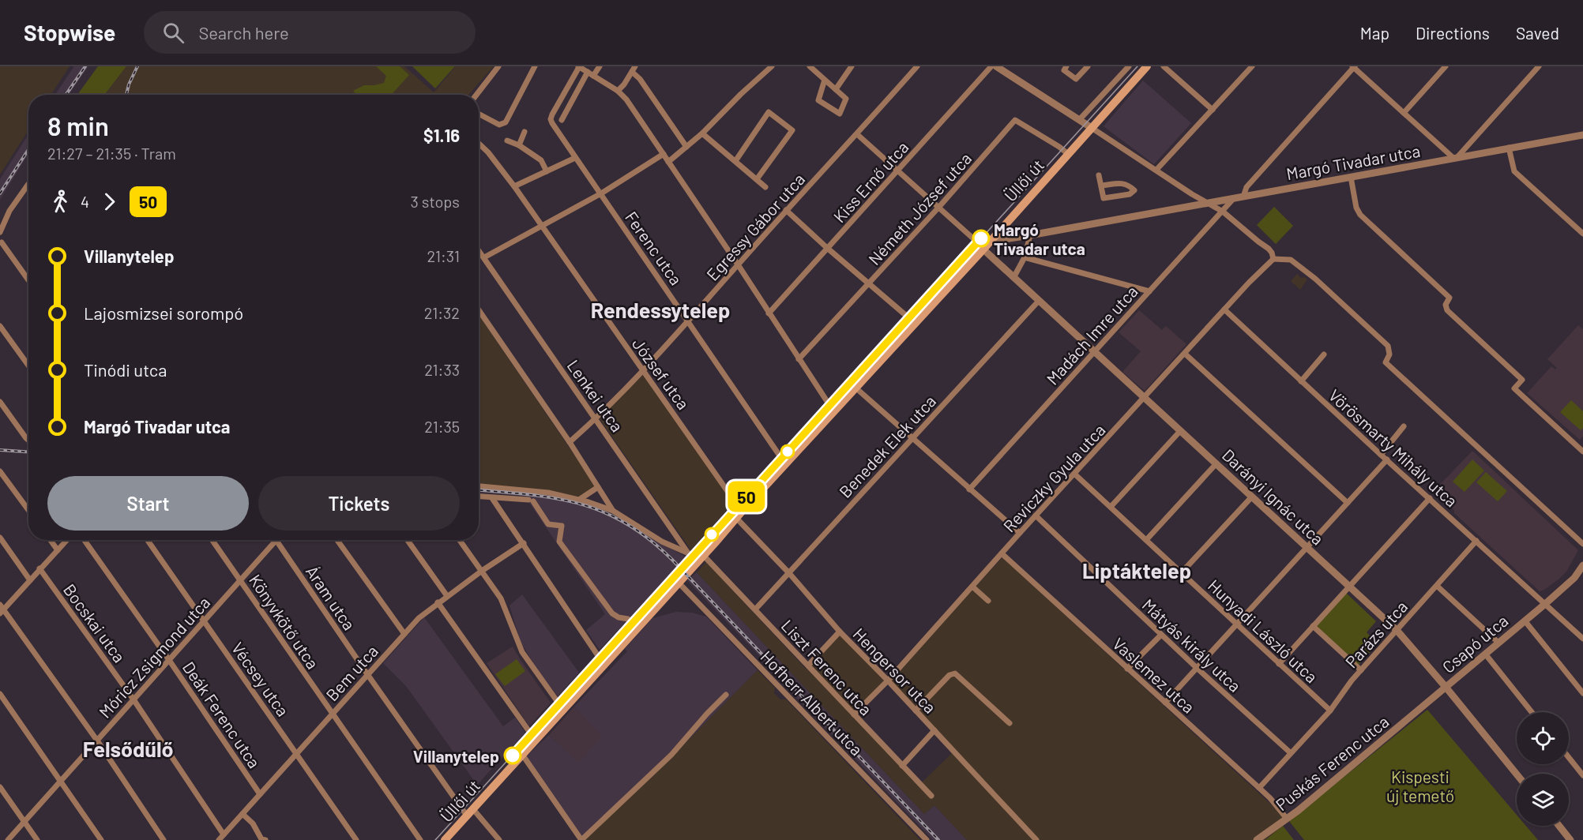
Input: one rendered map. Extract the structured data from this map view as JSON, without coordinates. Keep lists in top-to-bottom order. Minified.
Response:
{"streets":{"main road":["Üllői út"],"street":["Margó Tivadar utca","Kiss Ernő utca","Németh József utca","Egressy Gábor utca","Ferenc utca","Madách Imre utca","József utca","Lenkei utca","Benedek Elek utca","Vörösmarty Mihály utca","Reviczky Gyula utca","Darányi Ignác utca","Áram utca","Könyvkötő utca","Bocskai utca","Hunyadi László utca","Parázs utca","Csapó utca","Mátyás király utca","Móricz Zsigmond utca","Liszt Ferenc utca","Hengersor utca","Bem utca","Vaslemez utca","Vécsey utca","Hofherr Albert utca","Deák Ferenc utca","Puskás Ferenc utca"]},"crossings":[["Margó Tivadar utca","Üllői út"],["Margó Tivadar utca","Madách Imre utca"],["Margó Tivadar utca","Darányi Ignác utca"],["Üllői út","Németh József utca"],["Üllői út","Ferenc utca"],["Üllői út","József utca"],["Üllői út","Lenkei utca"],["Üllői út","Darányi Ignác utca"],["Üllői út","Áram utca"],["Üllői út","Liszt Ferenc utca"],["Üllői út","Hengersor utca"],["Üllői út","Hofherr Albert utca"],["Egressy Gábor utca","Ferenc utca"],["Egressy Gábor utca","József utca"],["Egressy Gábor utca","Lenkei utca"],["Madách Imre utca","Darányi Ignác utca"],["József utca","Hengersor utca"],["Lenkei utca","Liszt Ferenc utca"],["Benedek Elek utca","Darányi Ignác utca"],["Benedek Elek utca","Liszt Ferenc utca"],["Benedek Elek utca","Hengersor utca"],["Vörösmarty Mihály utca","Reviczky Gyula utca"],["Vörösmarty Mihály utca","Parázs utca"],["Vörösmarty Mihály utca","Csapó utca"],["Reviczky Gyula utca","Darányi Ignác utca"],["Reviczky Gyula utca","Hunyadi László utca"],["Reviczky Gyula utca","Mátyás király utca"],["Reviczky Gyula utca","Liszt Ferenc utca"],["Reviczky Gyula utca","Hengersor utca"],["Reviczky Gyula utca","Vaslemez utca"],["Darányi Ignác utca","Parázs utca"],["Darányi Ignác utca","Csapó utca"],["Áram utca","Móricz Zsigmond utca"],["Áram utca","Bem utca"],["Könyvkötő utca","Móricz Zsigmond utca"],["Könyvkötő utca","Bem utca"],["Bocskai utca","Móricz Zsigmond utca"],["Bocskai utca","Bem utca"],["Hunyadi László utca","Parázs utca"],["Parázs utca","Mátyás király utca"],["Parázs utca","Vaslemez utca"],["Csapó utca","Puskás Ferenc utca"],["Móricz Zsigmond utca","Vécsey utca"],["Móricz Zsigmond utca","Deák Ferenc utca"],["Bem utca","Vécsey utca"],["Bem utca","Deák Ferenc utca"],["Vaslemez utca","Puskás Ferenc utca"]],"districts":["Rendessytelep","Liptáktelep","Felsődűlő"],"parks":["Kispesti új temető"],"places":["Margó Tivadar utca","Villanytelep"],"lines":["tram line 50"],"page":{"header":"Stopwise","search":"Search here","nav":["Map","Directions","Saved"],"on_map":"50","heading":["8 min","21:27 – 21:35 · Tram","$1.16"],"legs":["4","50","3 stops"],"list":[{"name":"Villanytelep","value":"21:31"},{"name":"Lajosmizsei sorompó","value":"21:32"},{"name":"Tinódi utca","value":"21:33"},{"name":"Margó Tivadar utca","value":"21:35"}],"buttons":["Start","Tickets"]}}
